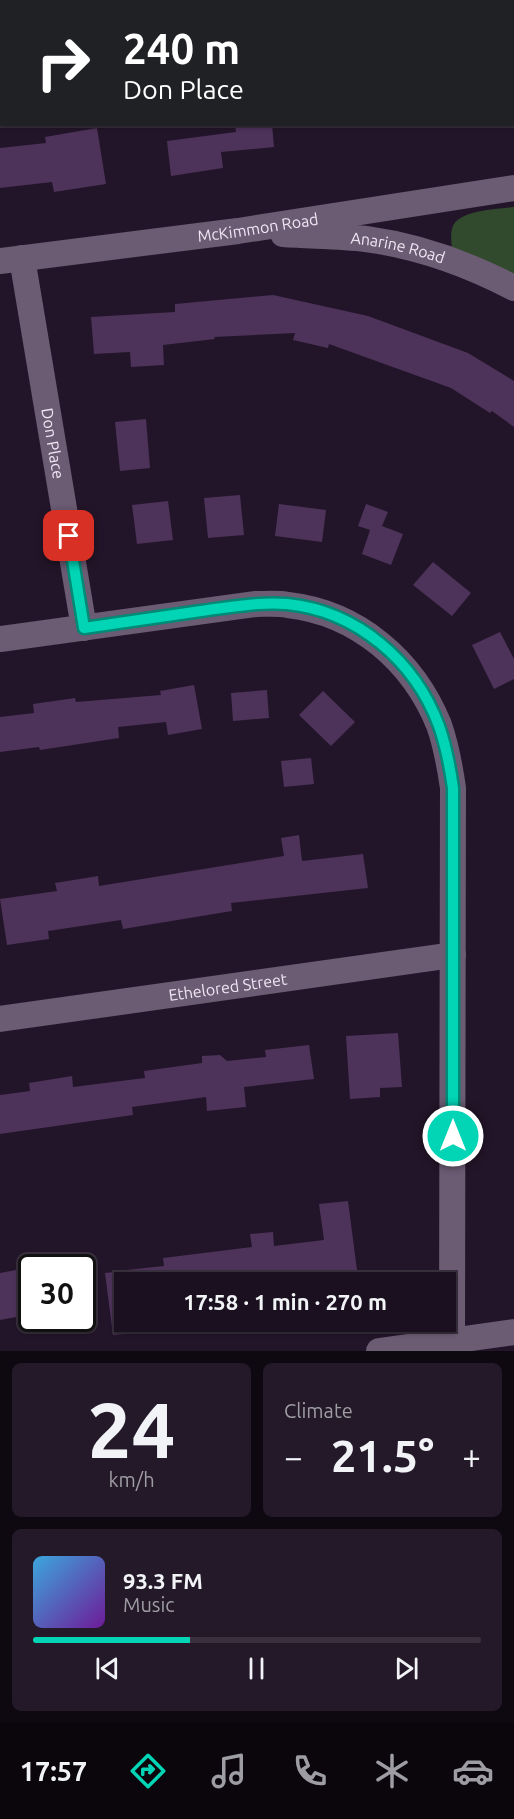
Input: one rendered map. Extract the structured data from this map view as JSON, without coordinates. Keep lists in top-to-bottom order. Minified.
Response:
{"streets":{"street":["McKimmon Road","Anarine Road","Don Place","Ethelored Street"]},"crossings":[["McKimmon Road","Anarine Road"],["McKimmon Road","Don Place"]],"page":{"turn":["240 m","Don Place"],"limit":"30","trip":"17:58 · 1 min · 270 m","tile":[["24","km/h"],"Climate"],"heat":["−","21.5°","+"],"song":["93.3 FM","Music"],"tabs":"17:57"}}
